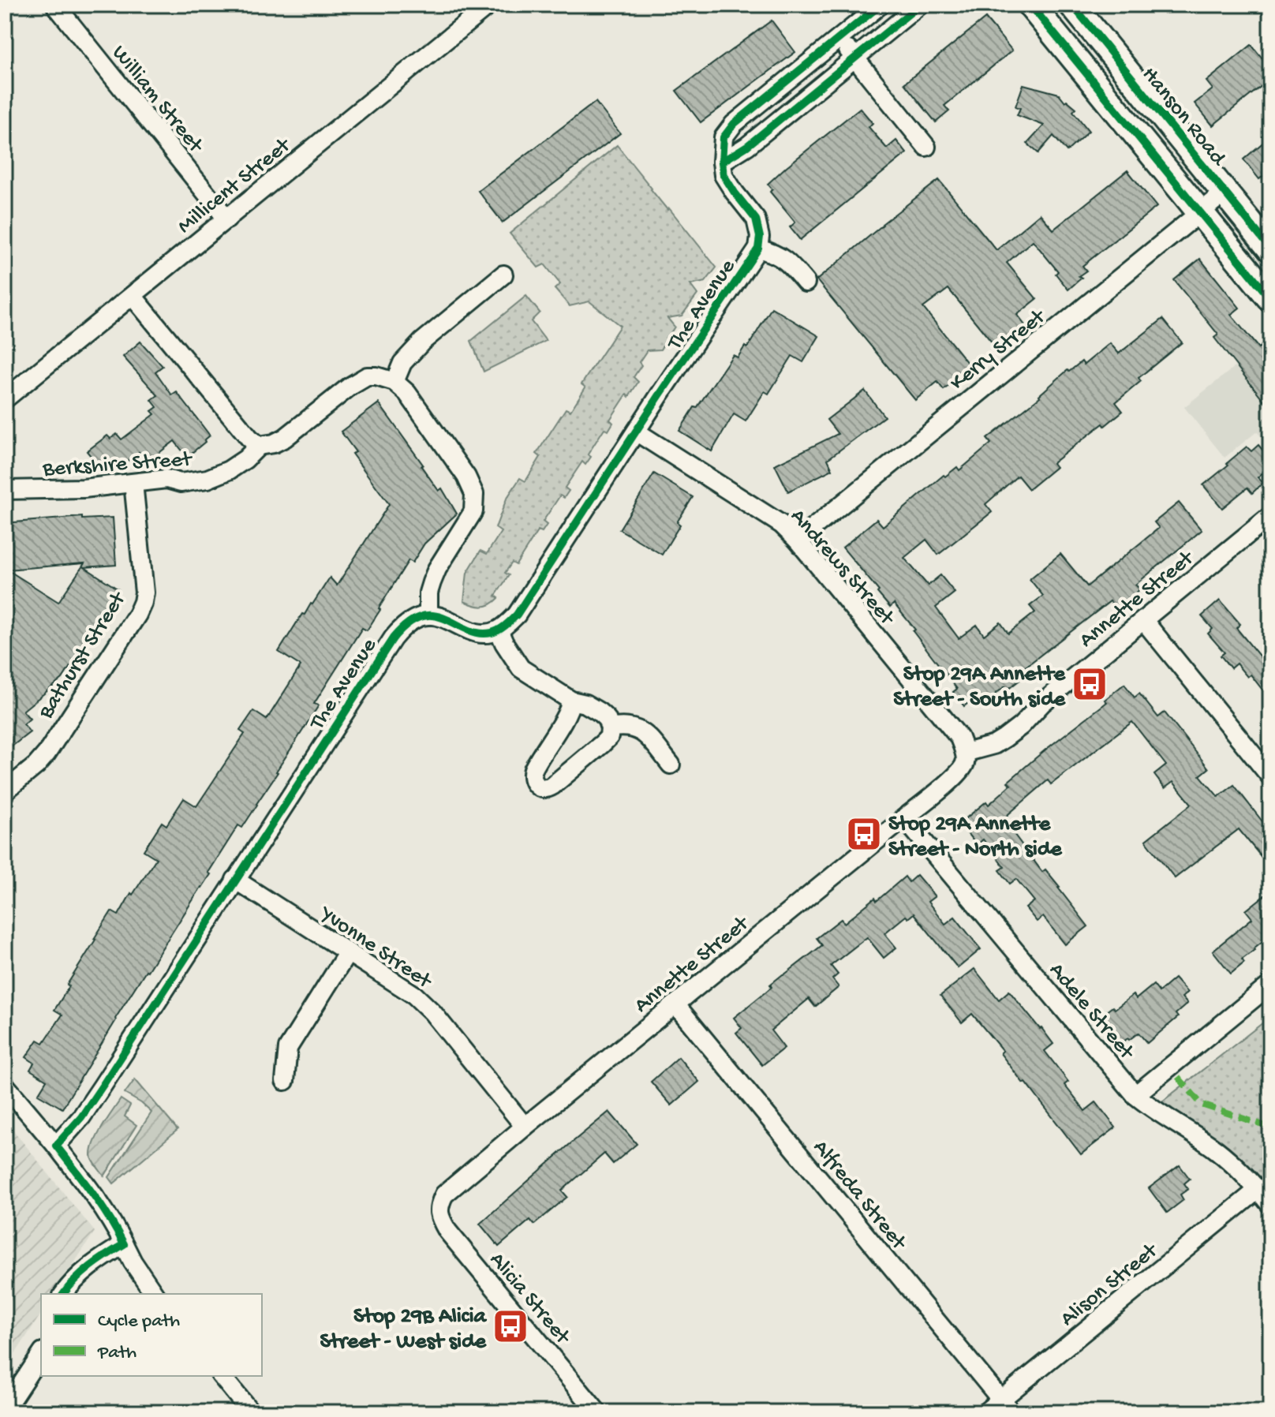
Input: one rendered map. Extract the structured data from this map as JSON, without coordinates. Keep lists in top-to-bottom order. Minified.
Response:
{"streets":{"main road":["Hanson Road"],"street":["William Street","Millicent Street","The Avenue","Kerry Street","Berkshire Street","Andrews Street","Annette Street","Bathurst Street","Yvonne Street","Adele Street","Alfreda Street","Alison Street","Alicia Street"]},"crossings":[["William Street","Millicent Street"],["Hanson Road","Kerry Street"],["The Avenue","Andrews Street"],["The Avenue","Yvonne Street"],["Kerry Street","Andrews Street"],["Berkshire Street","Bathurst Street"],["Andrews Street","Annette Street"],["Annette Street","Yvonne Street"],["Annette Street","Adele Street"],["Annette Street","Alfreda Street"],["Annette Street","Alicia Street"],["Adele Street","Alison Street"],["Alfreda Street","Alison Street"]],"places":{"bus stop":["Stop 29A Annette Street - South side","Stop 29A Annette Street - North side","Stop 29B Alicia Street - West side"]},"legend":["Cycle path","Path"]}
